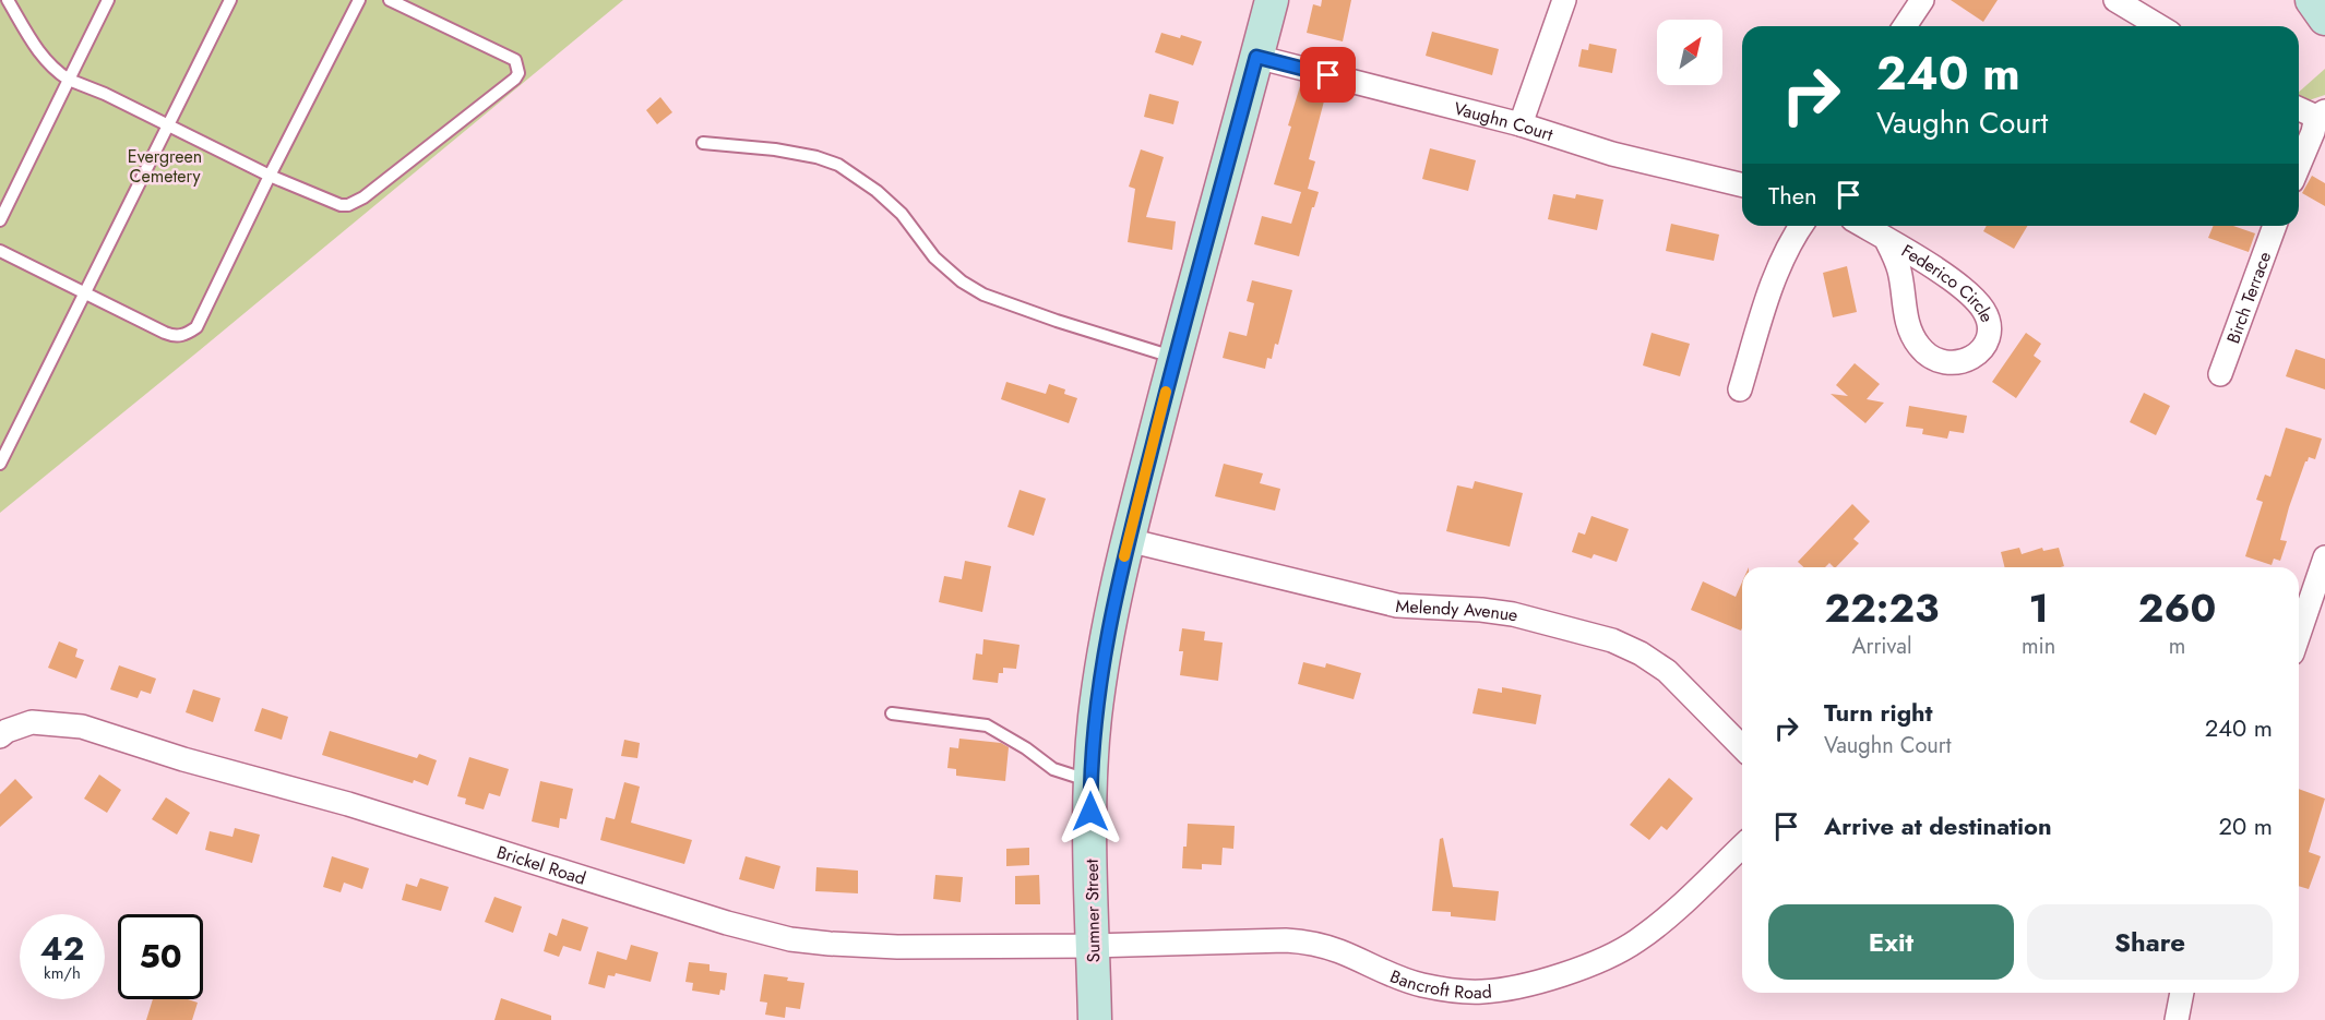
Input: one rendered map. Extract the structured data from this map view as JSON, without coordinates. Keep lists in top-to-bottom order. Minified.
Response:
{"streets":{"main road":["Sumner Street"],"street":["Vaughn Court","Federico Circle","Birch Terrace","Melendy Avenue","Brickel Road","Bancroft Road"]},"crossings":[["Vaughn Court","Sumner Street"],["Melendy Avenue","Sumner Street"],["Brickel Road","Sumner Street"],["Brickel Road","Bancroft Road"],["Sumner Street","Bancroft Road"]],"parks":["Evergreen Cemetery"],"north":"top right","page":{"turn":["240 m","Vaughn Court"],"then":"Then","eta":["22:23","Arrival","1","min","260","m"],"list":[{"name":"Turn right","note":"Vaughn Court","value":"240 m"},{"name":"Arrive at destination","value":"20 m"}],"buttons":["Exit","Share"],"speed":"42 km/h","limit":"50"}}
